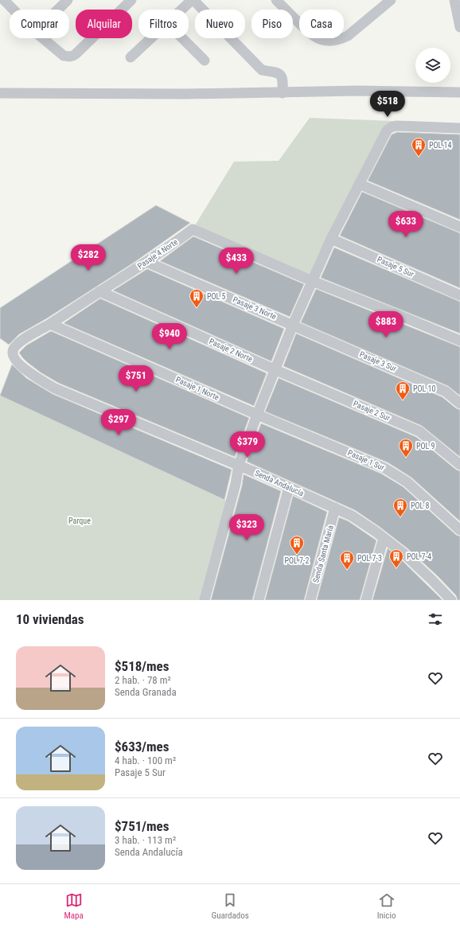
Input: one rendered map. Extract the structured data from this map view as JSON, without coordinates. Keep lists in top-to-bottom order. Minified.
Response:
{"streets":{"street":["Pasaje 4 Norte","Pasaje 5 Sur","Pasaje 3 Norte","Pasaje 2 Norte","Pasaje 3 Sur","Pasaje 1 Norte","Pasaje 2 Sur","Pasaje 1 Sur","Senda Andalucía","Senda Santa María"]},"crossings":[["Pasaje 4 Norte","Pasaje 3 Norte"],["Pasaje 4 Norte","Pasaje 2 Norte"],["Pasaje 4 Norte","Pasaje 1 Norte"],["Pasaje 4 Norte","Senda Andalucía"],["Pasaje 3 Norte","Pasaje 3 Sur"],["Pasaje 2 Norte","Pasaje 2 Sur"],["Pasaje 1 Norte","Pasaje 1 Sur"],["Senda Andalucía","Senda Santa María"]],"parks":["Parque"],"places":{"building":["POL 14","POL 5","POL 10","POL 9","POL 8","POL 7-2","POL 7-4","POL 7-3"]},"page":{"chip":["Comprar","Alquilar","Filtros","Nuevo","Piso","Casa"],"price":["$518","$633","$282","$433","$883","$940","$751","$297","$379","$323"],"heading":"10 viviendas","list":[{"name":"$518/mes","note":"2 hab. · 78 m² · Senda Granada"},{"name":"$633/mes","note":"4 hab. · 100 m² · Pasaje 5 Sur"},{"name":"$751/mes","note":"3 hab. · 113 m² · Senda Andalucía"}],"tabs":["Mapa","Guardados","Inicio"]}}
